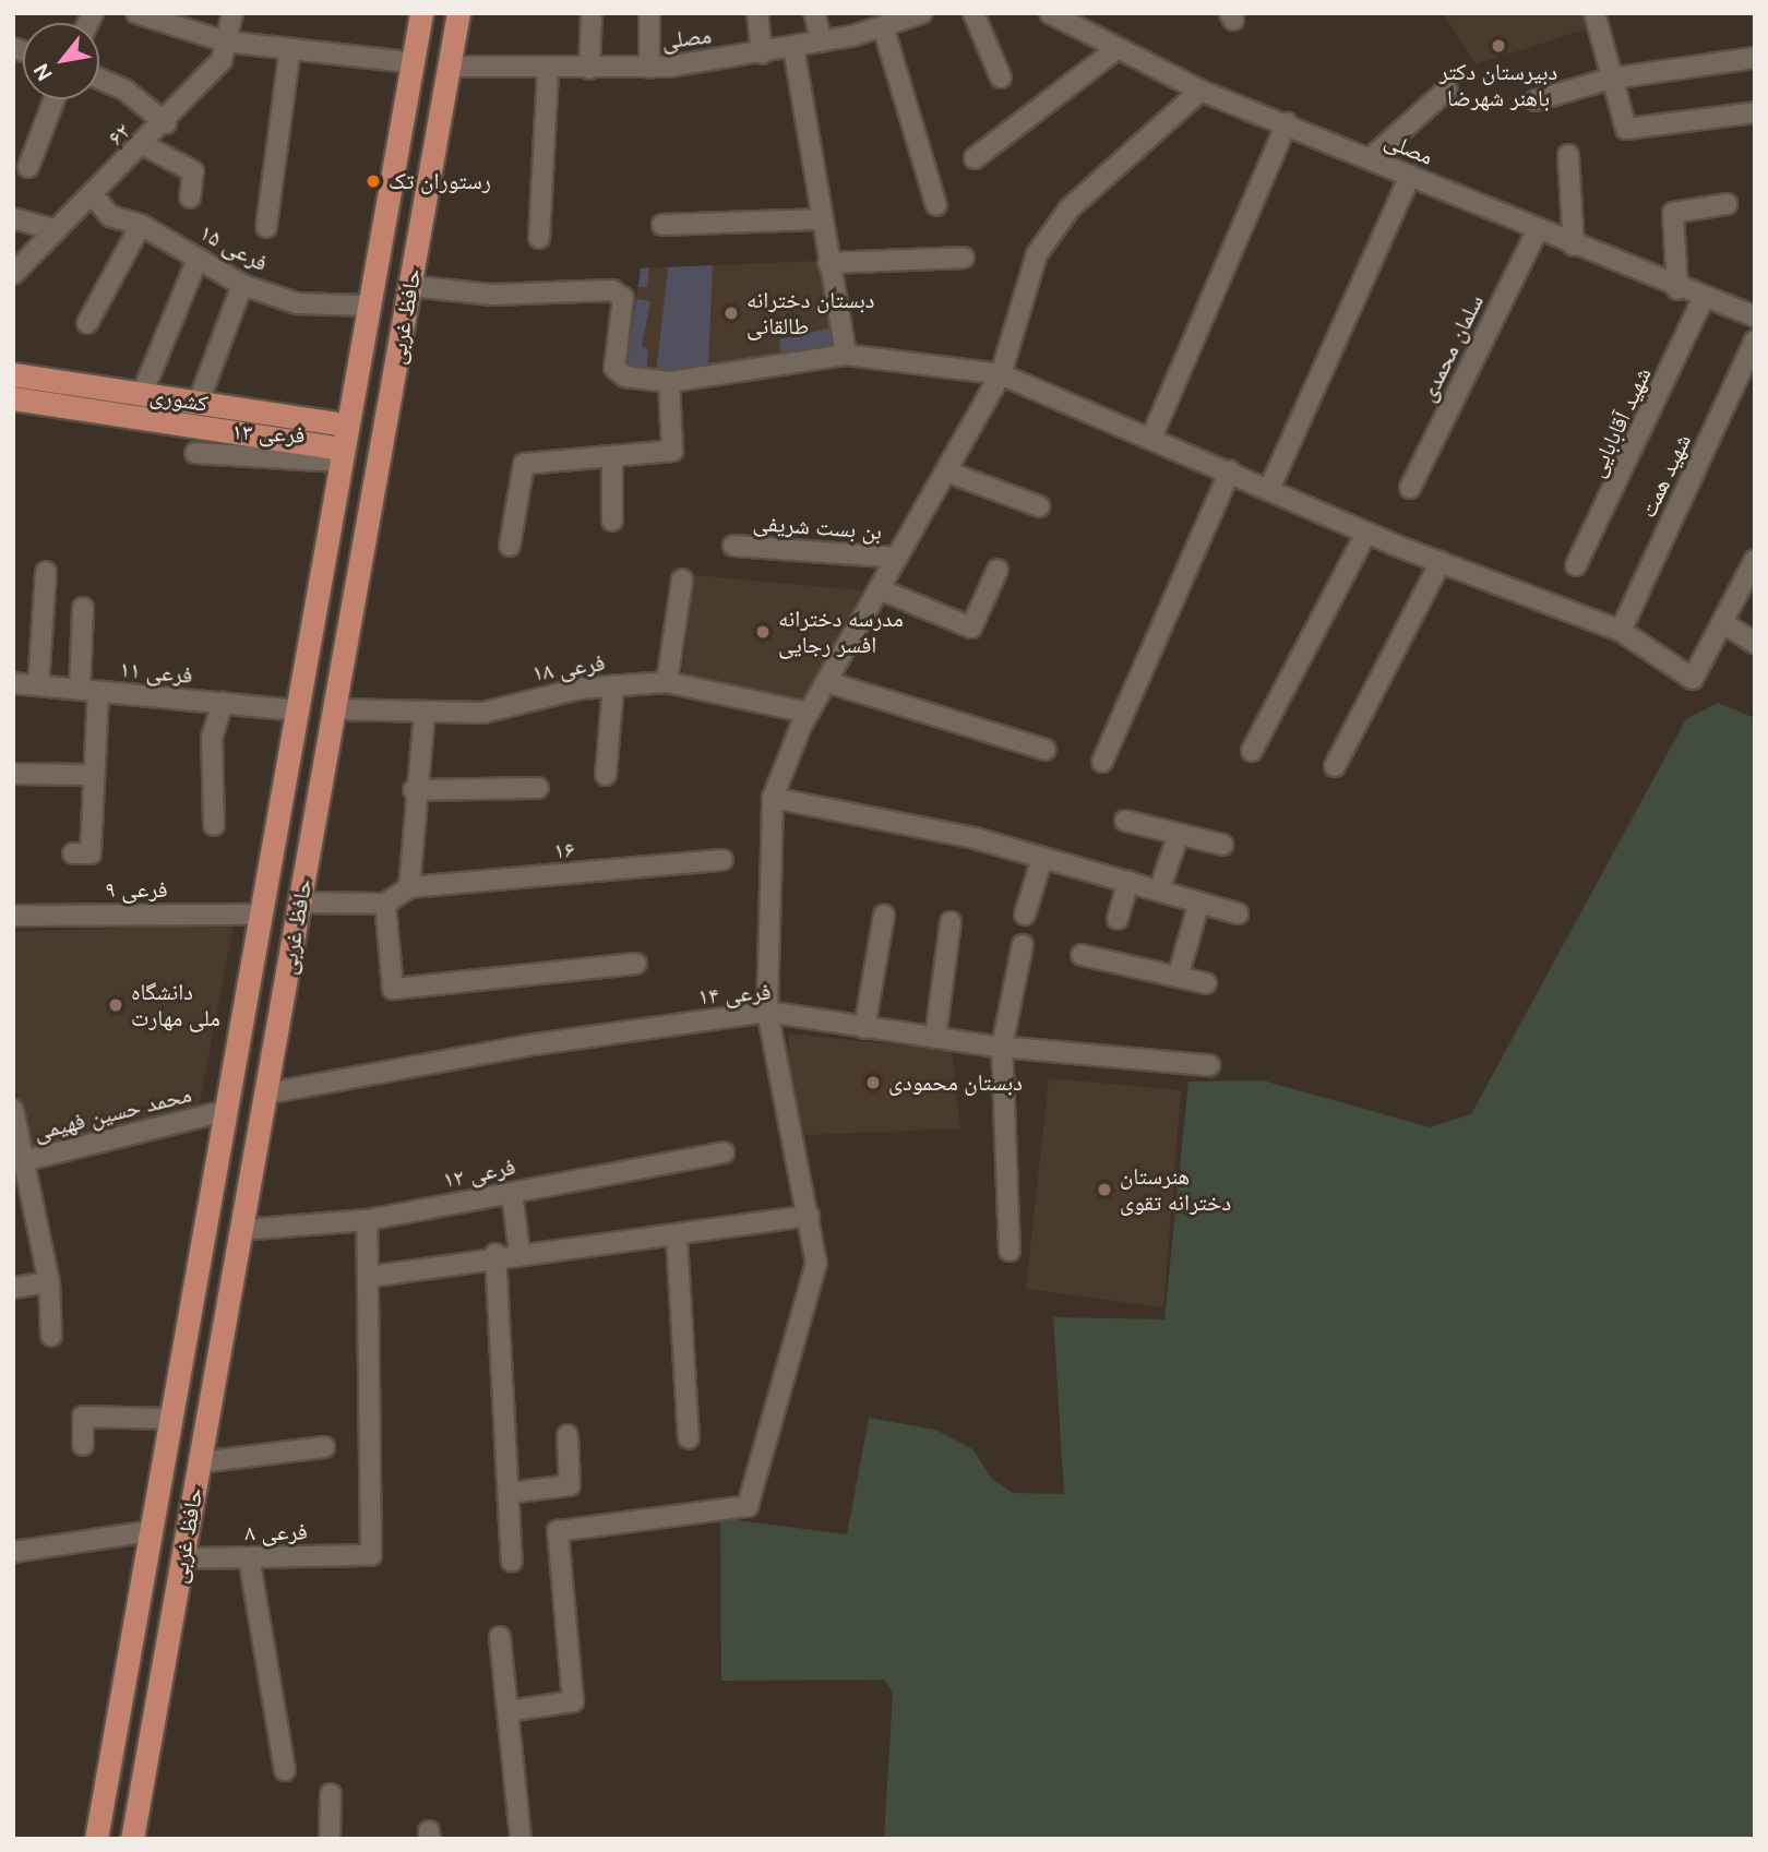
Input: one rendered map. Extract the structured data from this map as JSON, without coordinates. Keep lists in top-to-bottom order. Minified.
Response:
{"streets":{"main road":["حافظ غربی","کشوری"],"street":["مصلی","۶۲","فرعی ۱۵","سلمان محمدی","شهید آقابابایی","فرعی ۱۳","شهید همت","بن بست شریفی","فرعی ۱۸","فرعی ۱۱","۱۶","فرعی ۹","فرعی ۱۴","محمد حسین فهیمی","فرعی ۱۲","فرعی ۸"]},"crossings":[["مصلی","حافظ غربی"],["مصلی","سلمان محمدی"],["مصلی","شهید آقابابایی"],["۶۲","فرعی ۱۵"],["فرعی ۱۵","حافظ غربی"],["حافظ غربی","کشوری"],["حافظ غربی","فرعی ۱۳"],["حافظ غربی","فرعی ۱۸"],["حافظ غربی","فرعی ۱۱"],["حافظ غربی","۱۶"],["حافظ غربی","فرعی ۹"],["حافظ غربی","فرعی ۱۴"],["حافظ غربی","محمد حسین فهیمی"],["حافظ غربی","فرعی ۱۲"],["حافظ غربی","فرعی ۸"],["کشوری","فرعی ۱۳"]],"places":["دبیرستان دکتر باهنر شهرضا","رستوران تک","دبستان دخترانه طالقانی","مدرسه دخترانه افسر رجایی","دانشگاه ملی مهارت","دبستان محمودی","هنرستان دخترانه تقوی"],"north":"bottom left"}
